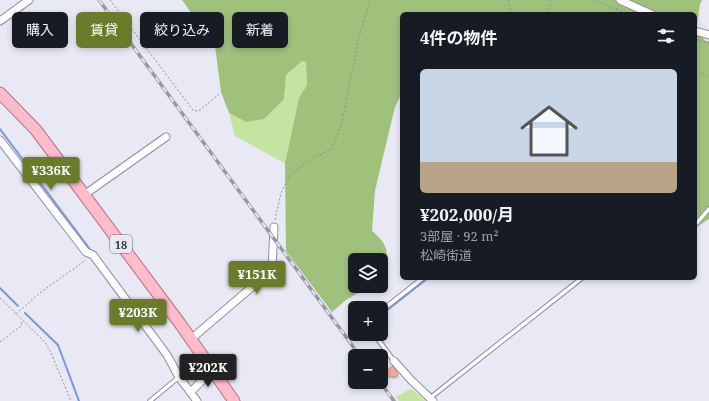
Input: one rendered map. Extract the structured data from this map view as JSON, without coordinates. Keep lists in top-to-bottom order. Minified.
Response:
{"streets":{"main road":["18"]},"page":{"chip":["購入","賃貸","絞り込み","新着"],"heading":"4件の物件","list":[{"name":"¥202,000/月","note":"3部屋 · 92 m² · 松崎街道"}],"price":["¥336K","¥151K","¥203K","¥202K"],"map_buttons":["+","−"]}}
